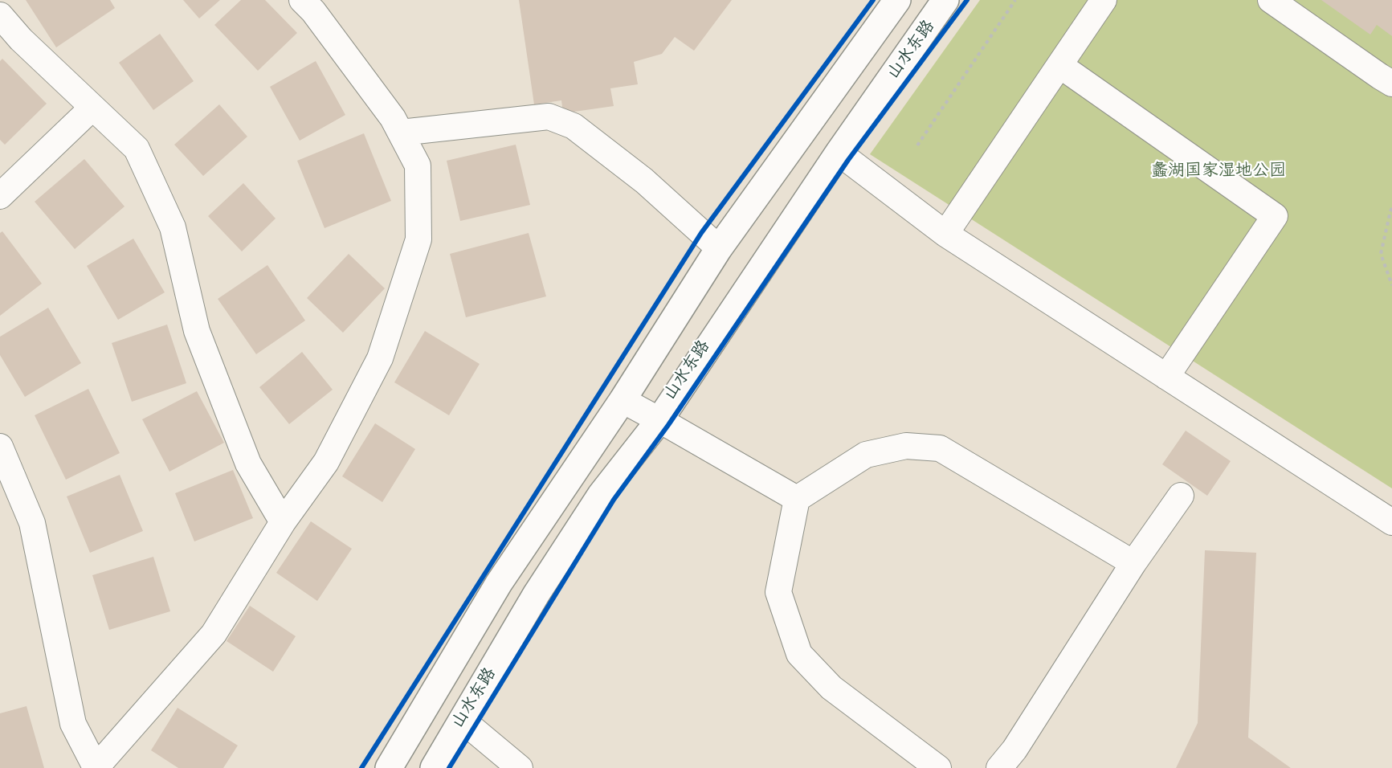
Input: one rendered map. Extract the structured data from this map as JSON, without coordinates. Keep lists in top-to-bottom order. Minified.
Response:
{"streets":{"highway":["山水东路"]},"parks":["蠡湖国家湿地公园"]}
